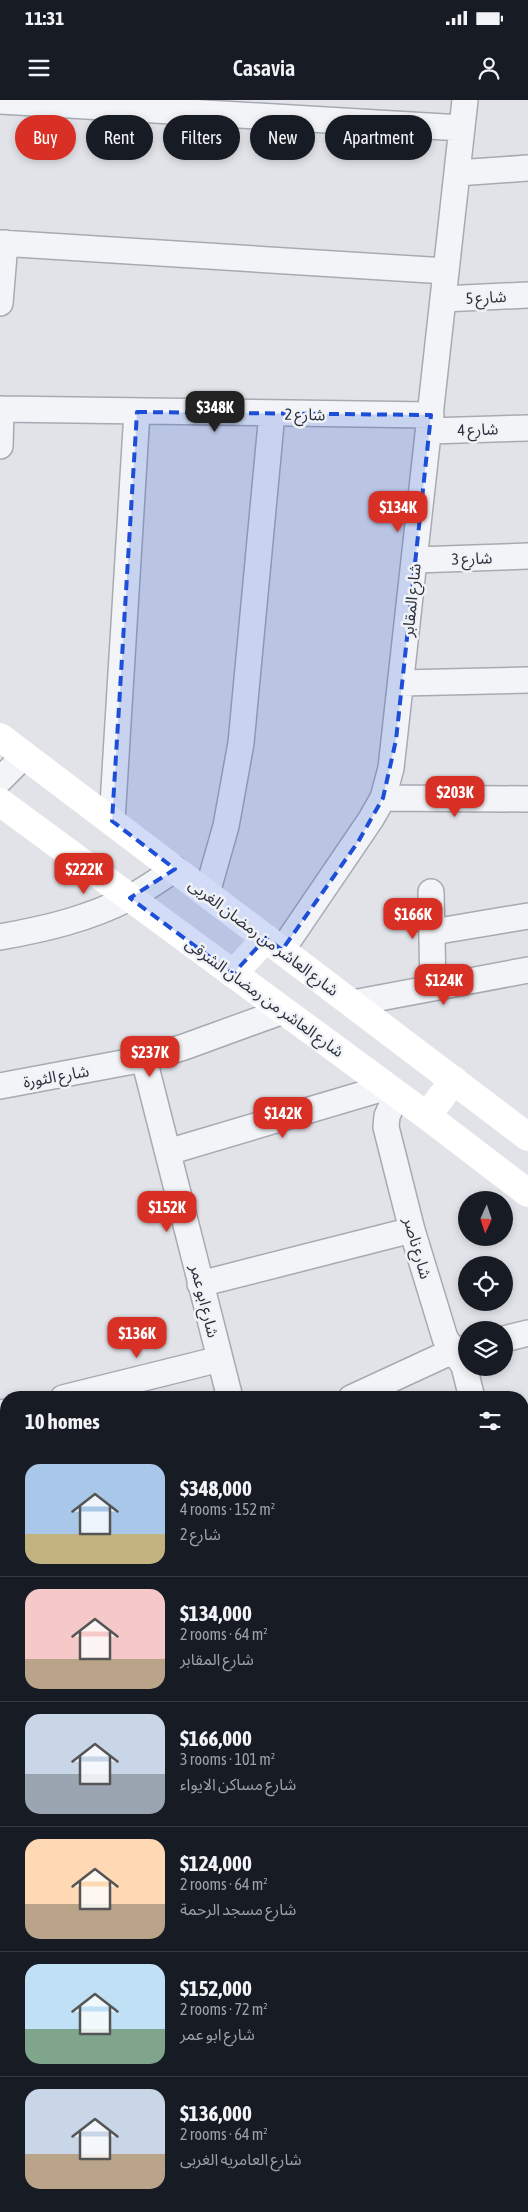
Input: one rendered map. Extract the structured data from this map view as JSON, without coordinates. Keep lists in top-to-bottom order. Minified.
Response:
{"streets":{"street":["شارع 5","شارع 2","شارع 4","شارع 3","شارع المقابر","شارع العاشر من رمضان الغربى","شارع العاشر من رمضان الشرقى","شارع الثورة","شارع ناصر","شارع ابو عمر"]},"crossings":[["شارع 5","شارع المقابر"],["شارع 2","شارع 4"],["شارع 2","شارع المقابر"],["شارع 4","شارع المقابر"],["شارع 3","شارع المقابر"],["شارع المقابر","شارع العاشر من رمضان الغربى"],["شارع العاشر من رمضان الشرقى","شارع الثورة"],["شارع العاشر من رمضان الشرقى","شارع ناصر"],["شارع الثورة","شارع ابو عمر"]],"north":"bottom","page":{"status":"11:31","header":"Casavia","chip":["Buy","Rent","Filters","New","Apartment"],"price":["$348K","$134K","$203K","$222K","$166K","$124K","$237K","$142K","$152K","$136K"],"heading":"10 homes","list":[{"name":"$348,000","note":"4 rooms · 152 m² · شارع 2"},{"name":"$134,000","note":"2 rooms · 64 m² · شارع المقابر"},{"name":"$166,000","note":"3 rooms · 101 m² · شارع مساكن الايواء"},{"name":"$124,000","note":"2 rooms · 64 m² · شارع مسجد الرحمة"},{"name":"$152,000","note":"2 rooms · 72 m² · شارع ابو عمر"},{"name":"$136,000","note":"2 rooms · 64 m² · شارع العامريه الغربى"}]}}
